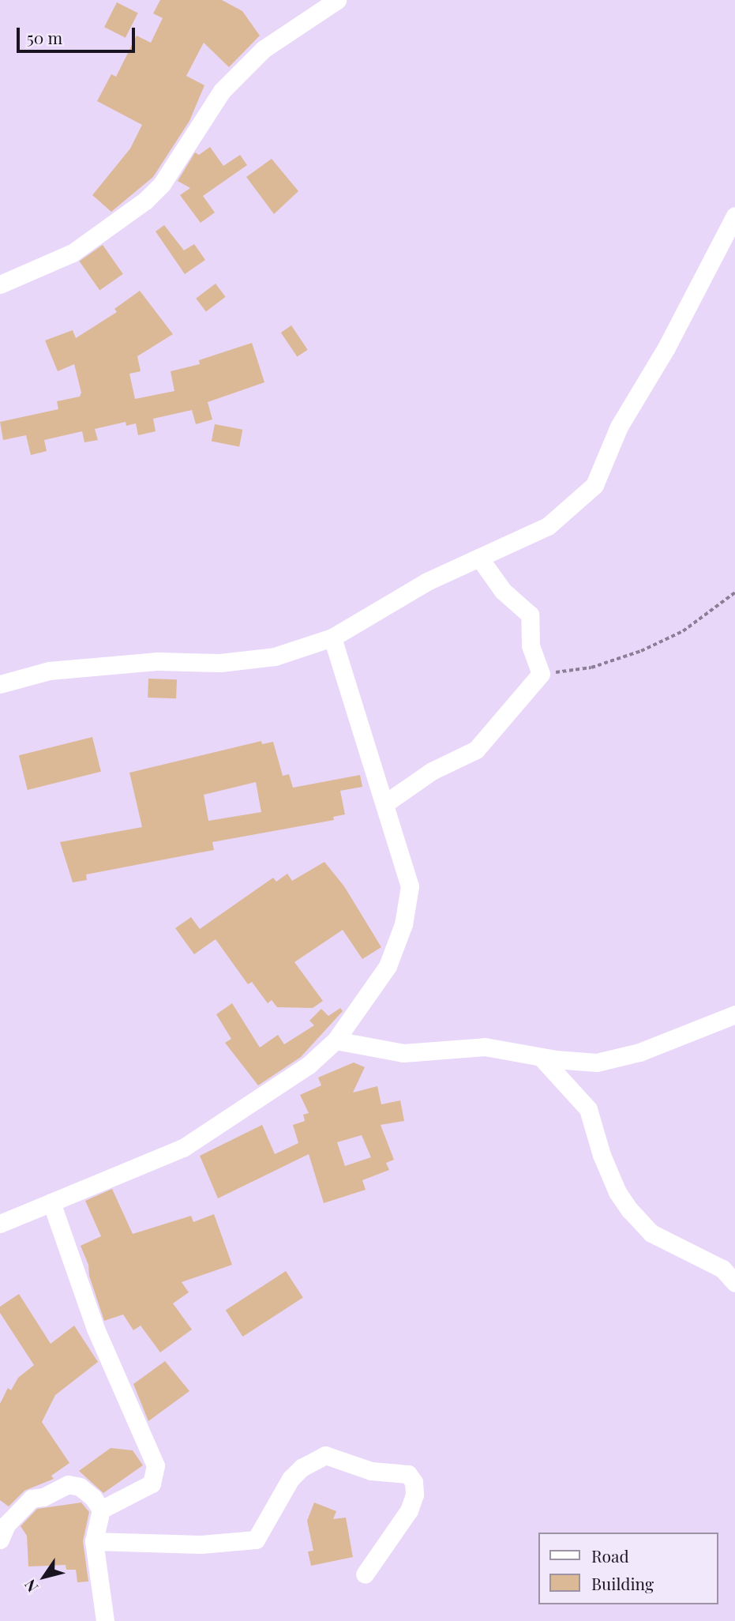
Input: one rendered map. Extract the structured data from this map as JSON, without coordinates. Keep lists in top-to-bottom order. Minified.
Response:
{"legend":["Road","Building"],"scale_bar":"50 m","north":"bottom left"}
